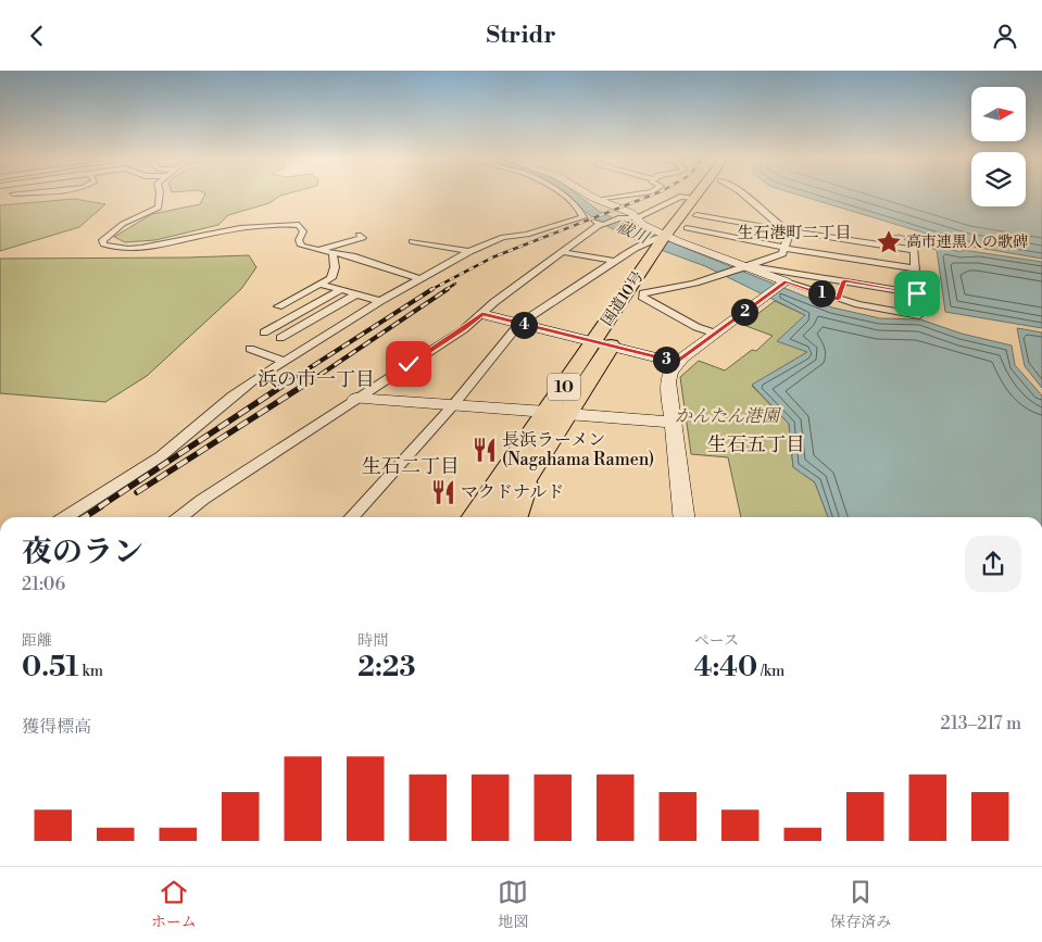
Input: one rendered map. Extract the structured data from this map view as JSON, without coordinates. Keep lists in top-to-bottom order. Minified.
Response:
{"streets":{"highway":["国道10号","10"]},"crossings":[["国道10号","10"]],"districts":["生石港町二丁目","浜の市一丁目","生石五丁目","生石二丁目"],"water":["祓川"],"parks":["かんたん港園"],"places":{"place":["高市連黒人の歌碑"],"restaurant":["長浜ラーメン (Nagahama Ramen)","マクドナルド"]},"north":"right","page":{"header":"Stridr","pins":["1","2","4","3"],"heading":["夜のラン","21:06"],"stats":[["距離","0.51 km"],["時間","2:23"],["ペース","4:40 /km"]],"chart":["獲得標高","213–217 m"],"tabs":["ホーム","地図","保存済み"]}}
